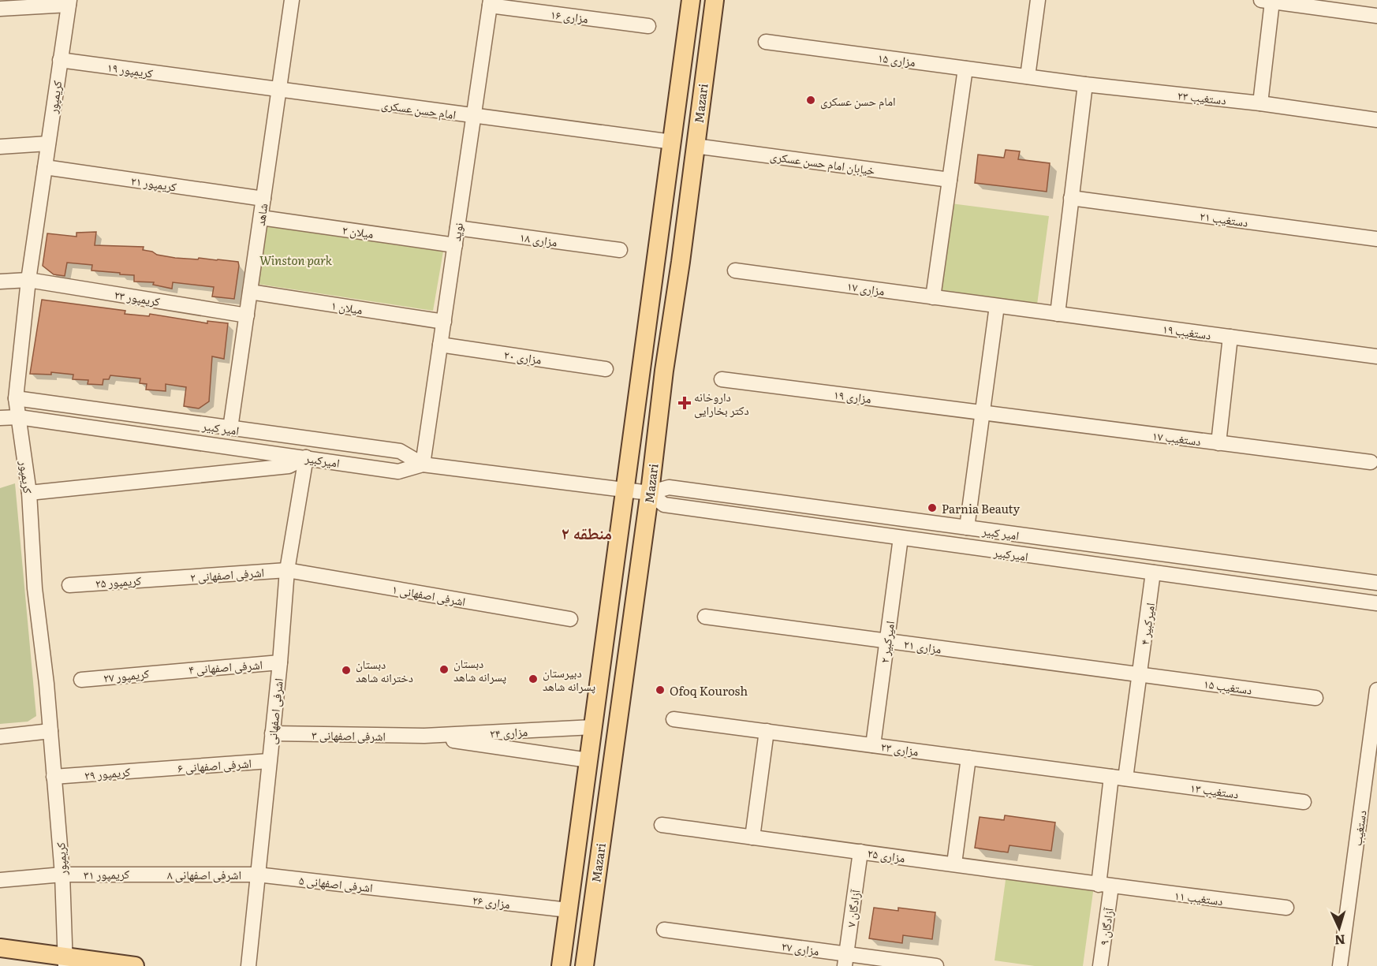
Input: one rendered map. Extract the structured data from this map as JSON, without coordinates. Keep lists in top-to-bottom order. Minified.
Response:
{"streets":{"main road":["Mazari"],"street":["مزاری ۱۶","مزاری ۱۵","کریمپور ۱۹","کریمپور","دستغیب ۲۳","امام حسن عسکری","خیابان امام حسن عسکری","کریمپور ۲۱","شاهد","دستغیب ۲۱","میلان ۲","نوید","مزاری ۱۸","مزاری ۱۷","کریمپور ۲۳","میلان ۱","دستغیب ۱۹","مزاری ۲۰","مزاری ۱۹","امیر کبیر","دستغیب ۱۷","امیرکبیر","اشرفی اصفهانی ۲","کریمپور ۲۵","اشرفی اصفهانی ۱","امیرکبیر ۴","امیرکبیر ۲","مزاری ۲۱","اشرفی اصفهانی ۴","کریمپور ۲۷","دستغیب ۱۵","اشرفی اصفهانی","مزاری ۲۴","اشرفی اصفهانی ۳","مزاری ۲۳","اشرفی اصفهانی ۶","کریمپور ۲۹","دستغیب ۱۳","دستغیب","مزاری ۲۵","کریمپور ۳۱","اشرفی اصفهانی ۸","اشرفی اصفهانی ۵","دستغیب ۱۱","مزاری ۲۶","آزادگان ۷","آزادگان ۹","مزاری ۲۷"]},"crossings":[["مزاری ۱۶","نوید"],["مزاری ۱۵","دستغیب ۲۳"],["کریمپور ۱۹","کریمپور"],["کریمپور ۱۹","امام حسن عسکری"],["کریمپور ۱۹","شاهد"],["کریمپور","کریمپور ۲۱"],["کریمپور","کریمپور ۲۳"],["کریمپور","امیر کبیر"],["کریمپور","امیرکبیر"],["کریمپور","کریمپور ۲۹"],["کریمپور","کریمپور ۳۱"],["Mazari","امام حسن عسکری"],["Mazari","خیابان امام حسن عسکری"],["Mazari","امیر کبیر"],["Mazari","امیرکبیر"],["Mazari","مزاری ۲۴"],["Mazari","مزاری ۲۶"],["امام حسن عسکری","شاهد"],["امام حسن عسکری","نوید"],["کریمپور ۲۱","شاهد"],["شاهد","میلان ۲"],["شاهد","کریمپور ۲۳"],["شاهد","میلان ۱"],["شاهد","امیر کبیر"],["میلان ۲","نوید"],["نوید","مزاری ۱۸"],["نوید","میلان ۱"],["نوید","مزاری ۲۰"],["نوید","امیر کبیر"],["نوید","امیرکبیر"],["مزاری ۱۷","دستغیب ۱۹"],["مزاری ۱۹","دستغیب ۱۷"],["امیر کبیر","امیرکبیر"],["امیرکبیر","امیرکبیر ۴"],["امیرکبیر","امیرکبیر ۲"],["امیرکبیر","اشرفی اصفهانی"],["اشرفی اصفهانی ۲","کریمپور ۲۵"],["اشرفی اصفهانی ۲","اشرفی اصفهانی ۱"],["اشرفی اصفهانی ۲","اشرفی اصفهانی"],["اشرفی اصفهانی ۱","اشرفی اصفهانی"],["امیرکبیر ۴","مزاری ۲۱"],["امیرکبیر ۴","دستغیب ۱۵"],["امیرکبیر ۴","مزاری ۲۳"],["امیرکبیر ۴","دستغیب ۱۳"],["امیرکبیر ۲","مزاری ۲۱"],["امیرکبیر ۲","مزاری ۲۳"],["مزاری ۲۱","دستغیب ۱۵"],["اشرفی اصفهانی ۴","کریمپور ۲۷"],["اشرفی اصفهانی ۴","اشرفی اصفهانی"],["اشرفی اصفهانی","اشرفی اصفهانی ۳"],["اشرفی اصفهانی","اشرفی اصفهانی ۶"],["اشرفی اصفهانی","اشرفی اصفهانی ۸"],["اشرفی اصفهانی","اشرفی اصفهانی ۵"],["مزاری ۲۴","اشرفی اصفهانی ۳"],["مزاری ۲۳","دستغیب ۱۳"],["مزاری ۲۳","آزادگان ۹"],["اشرفی اصفهانی ۶","کریمپور ۲۹"],["مزاری ۲۵","دستغیب ۱۱"],["مزاری ۲۵","آزادگان ۷"],["مزاری ۲۵","آزادگان ۹"],["کریمپور ۳۱","اشرفی اصفهانی ۸"],["اشرفی اصفهانی ۸","اشرفی اصفهانی ۵"],["اشرفی اصفهانی ۵","مزاری ۲۶"],["دستغیب ۱۱","آزادگان ۹"],["آزادگان ۷","مزاری ۲۷"]],"districts":["منطقه ۲"],"parks":["Winston park"],"places":{"other":["امام حسن عسکری","Parnia Beauty","دبستان پسرانه شاهد","دبستان دخترانه شاهد","دبیرستان پسرانه شاهد","Ofoq Kourosh"],"health":["داروخانه دکتر بخارایی"]},"north":"bottom"}
